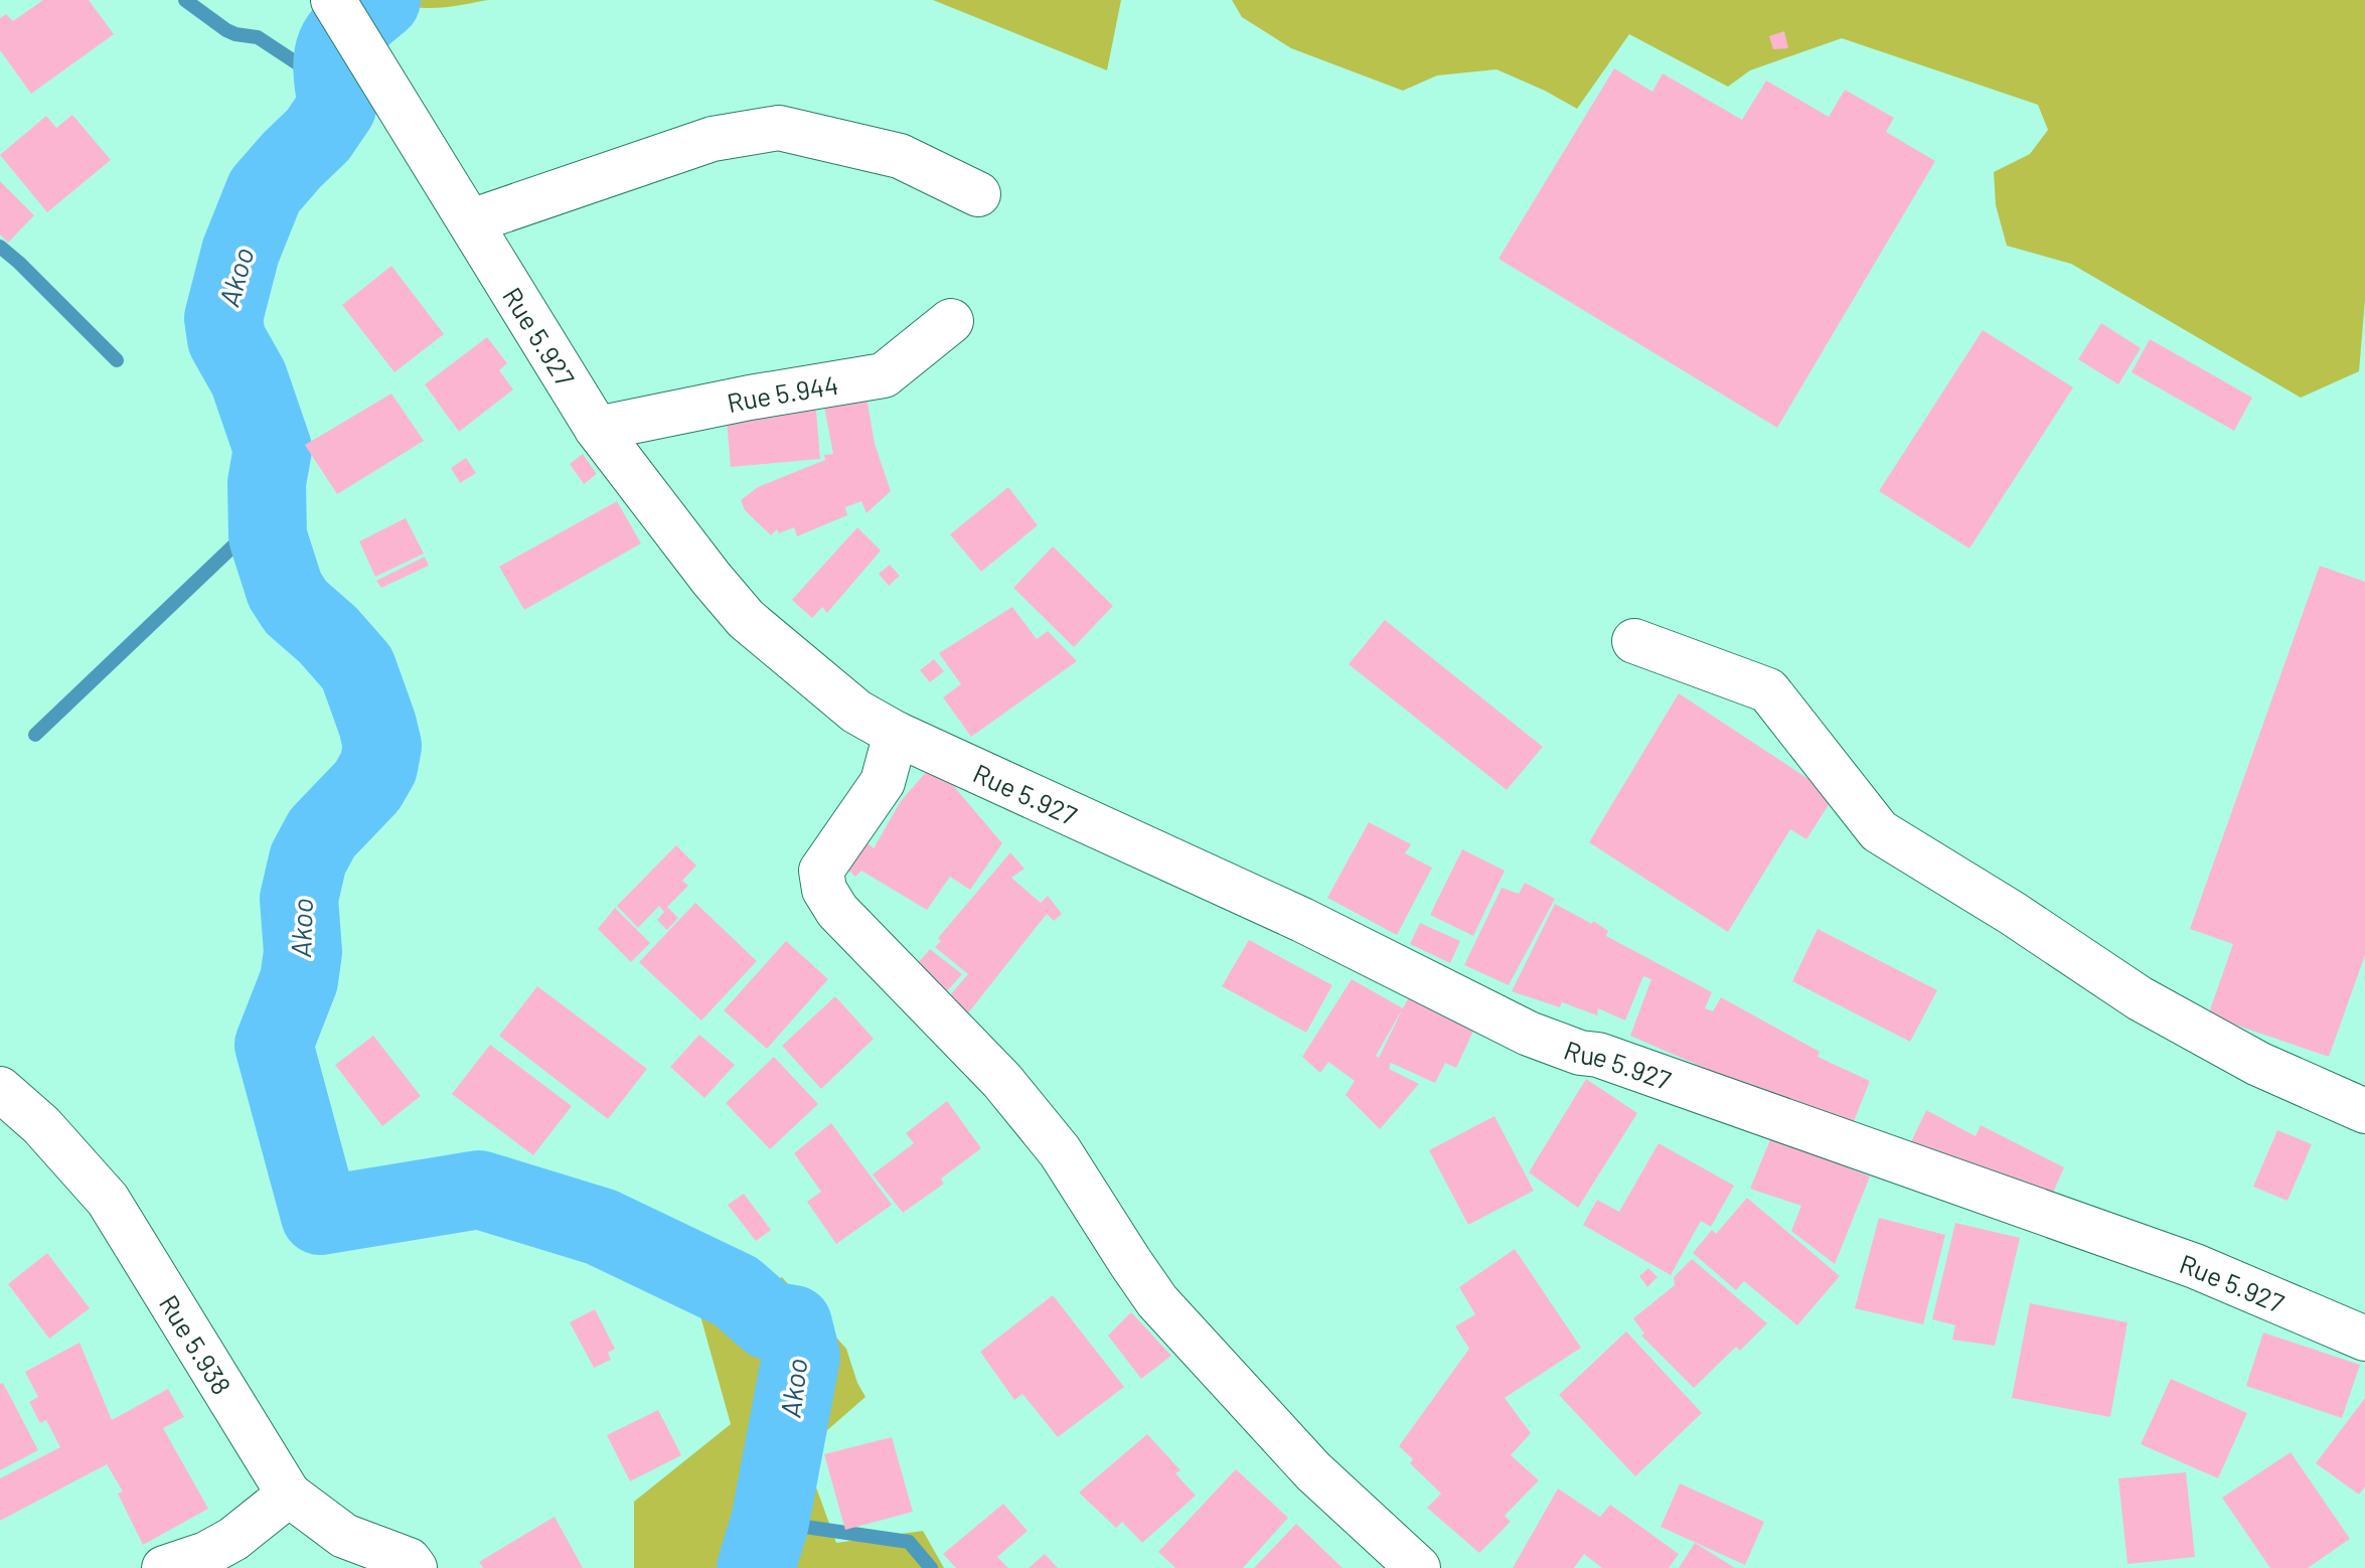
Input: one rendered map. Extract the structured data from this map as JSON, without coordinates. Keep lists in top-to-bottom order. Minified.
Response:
{"streets":{"street":["Rue 5.927","Rue 5.944","Rue 5.938"]},"crossings":[["Rue 5.927","Rue 5.944"]],"water":["Akoo"]}
